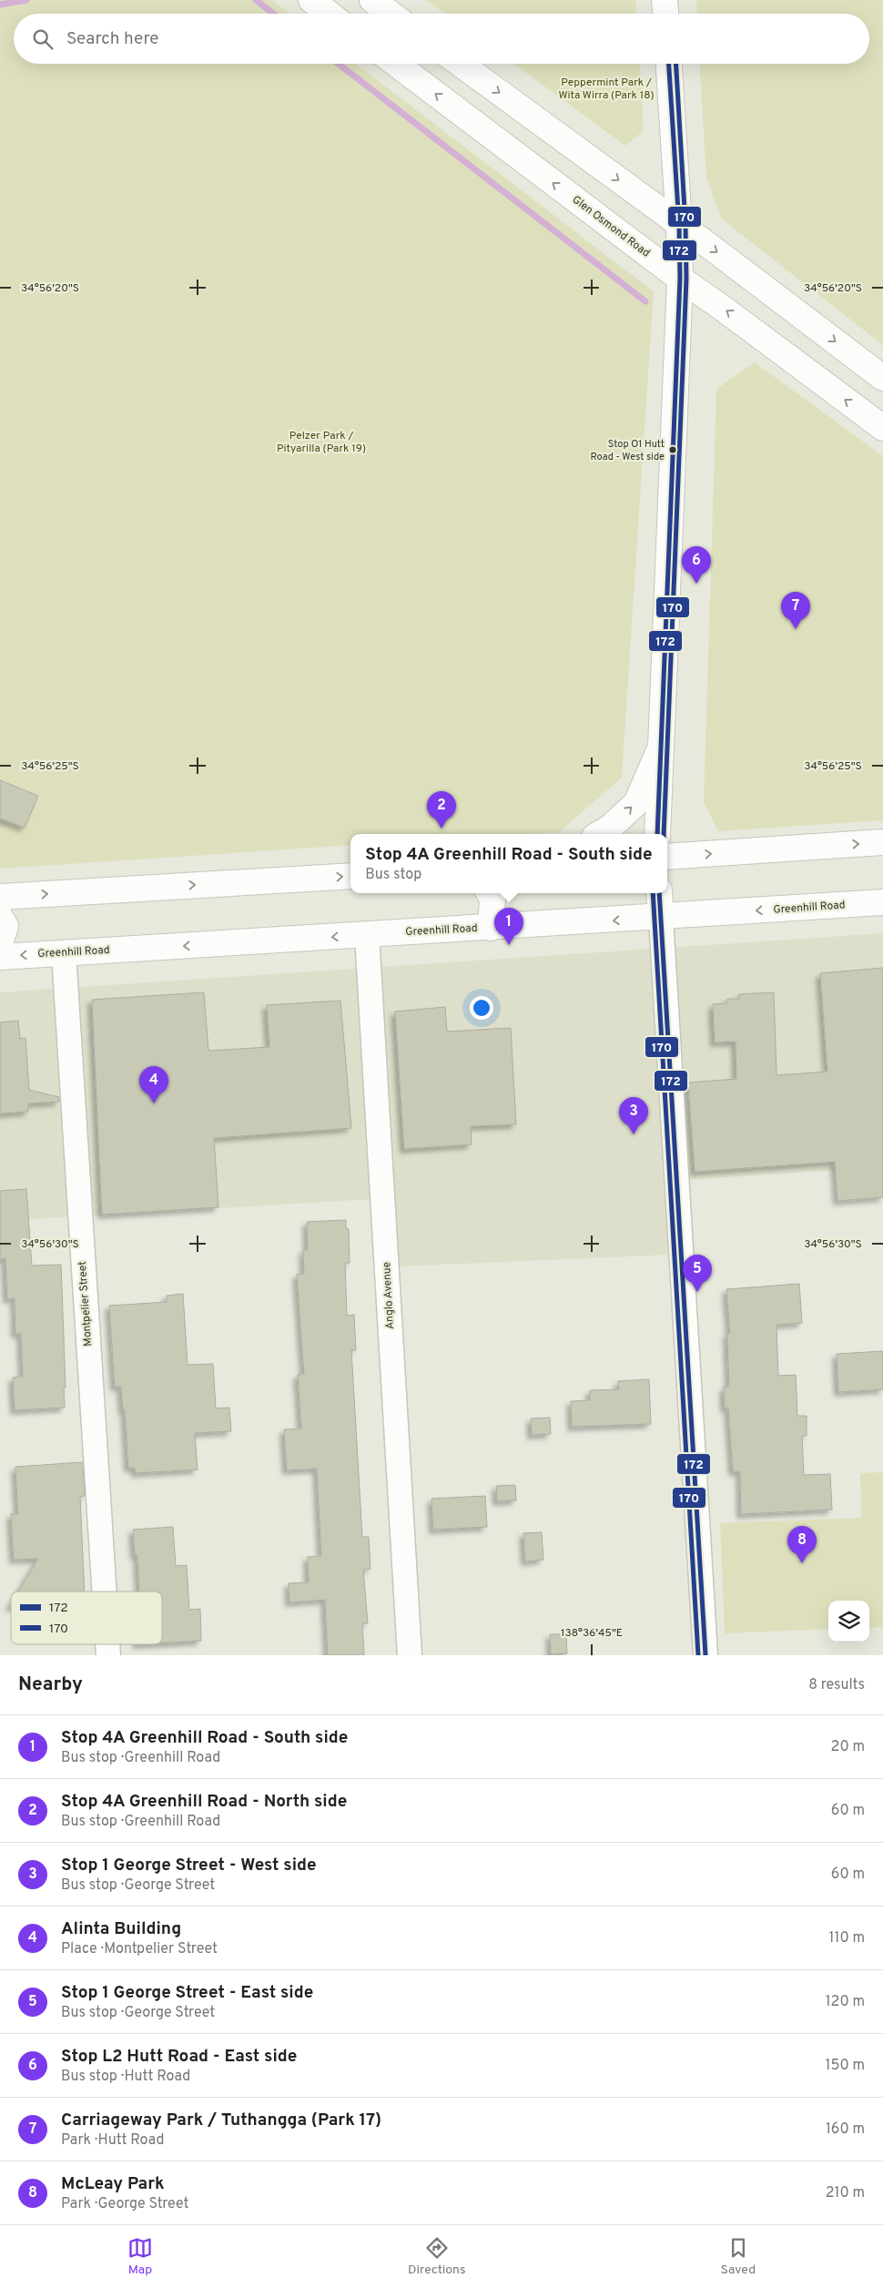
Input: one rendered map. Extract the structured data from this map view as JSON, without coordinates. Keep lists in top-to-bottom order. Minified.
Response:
{"streets":{"main road":["Glen Osmond Road","Greenhill Road"],"street":["Anglo Avenue","Montpelier Street"]},"crossings":[["Greenhill Road","Anglo Avenue"],["Greenhill Road","Montpelier Street"]],"parks":["Peppermint Park / Wita Wirra (Park 18)","Pelzer Park / Pityarilla (Park 19)"],"places":["Stop O1 Hutt Road - West side"],"lines":["transit line 172","transit line 170"],"legend":["172","170"],"page":{"search":"Search here","pins":["6","7","2","1","4","3","5","8"],"popup":["Stop 4A Greenhill Road - South side","Bus stop"],"heading":["Nearby","8 results"],"list":[{"mark":"1","name":"Stop 4A Greenhill Road - South side","note":"Bus stop · Greenhill Road","value":"20 m"},{"mark":"2","name":"Stop 4A Greenhill Road - North side","note":"Bus stop · Greenhill Road","value":"60 m"},{"mark":"3","name":"Stop 1 George Street - West side","note":"Bus stop · George Street","value":"60 m"},{"mark":"4","name":"Alinta Building","note":"Place · Montpelier Street","value":"110 m"},{"mark":"5","name":"Stop 1 George Street - East side","note":"Bus stop · George Street","value":"120 m"},{"mark":"6","name":"Stop L2 Hutt Road - East side","note":"Bus stop · Hutt Road","value":"150 m"},{"mark":"7","name":"Carriageway Park / Tuthangga (Park 17)","note":"Park · Hutt Road","value":"160 m"},{"mark":"8","name":"McLeay Park","note":"Park · George Street","value":"210 m"}],"nav":["Map","Directions","Saved"]},"coordinates":["34°56'20\"S","34°56'25\"S","34°56'30\"S","138°36'45\"E"]}
